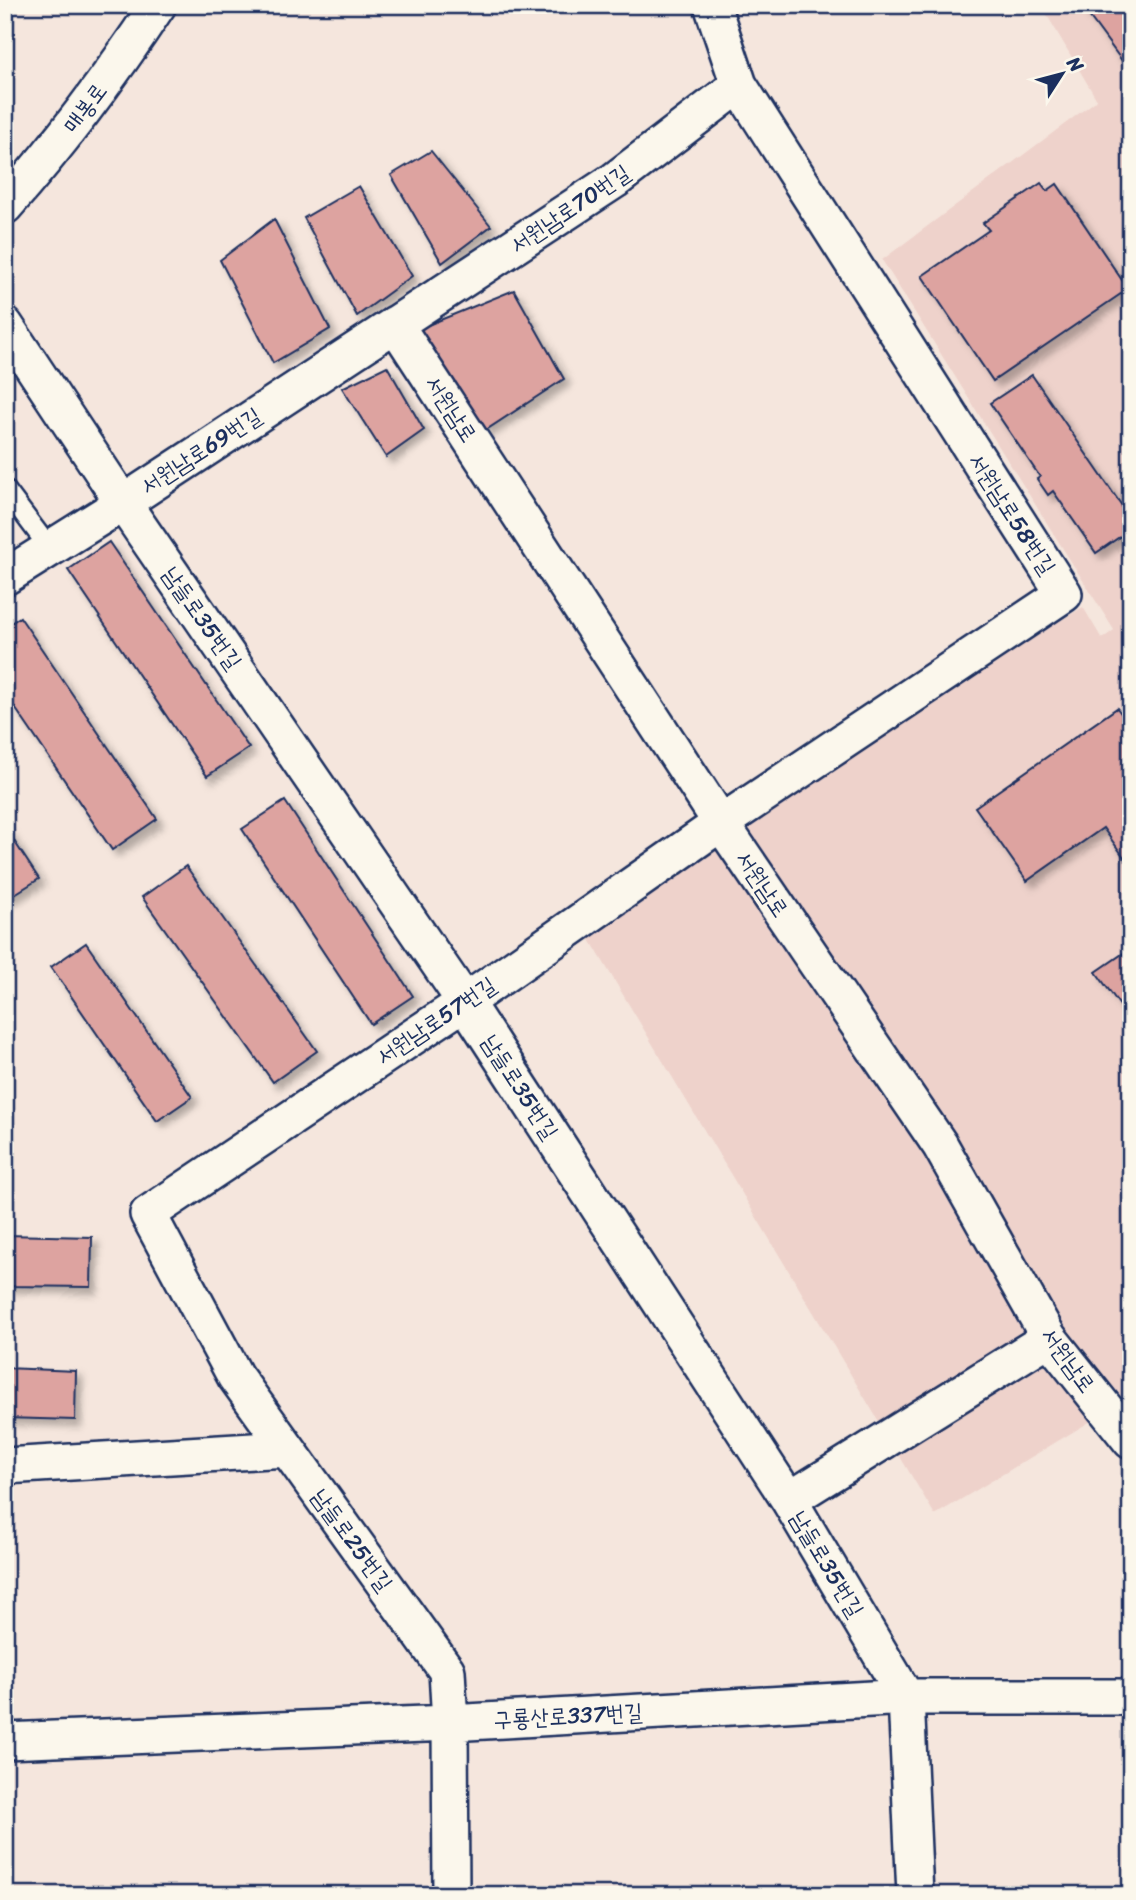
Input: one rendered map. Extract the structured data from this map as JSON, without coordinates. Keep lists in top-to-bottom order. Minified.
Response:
{"streets":{"street":["매봉로","서원남로70번길","서원남로","서원남로69번길","서원남로58번길","남들로35번길","서원남로57번길","남들로25번길","구룡산로337번길"]},"crossings":[["서원남로70번길","서원남로"],["서원남로70번길","서원남로69번길"],["서원남로70번길","서원남로58번길"],["서원남로","서원남로69번길"],["서원남로","서원남로58번길"],["서원남로","서원남로57번길"],["서원남로69번길","남들로35번길"],["서원남로58번길","서원남로57번길"],["남들로35번길","서원남로57번길"],["남들로35번길","구룡산로337번길"],["서원남로57번길","남들로25번길"],["남들로25번길","구룡산로337번길"]],"north":"top right"}
